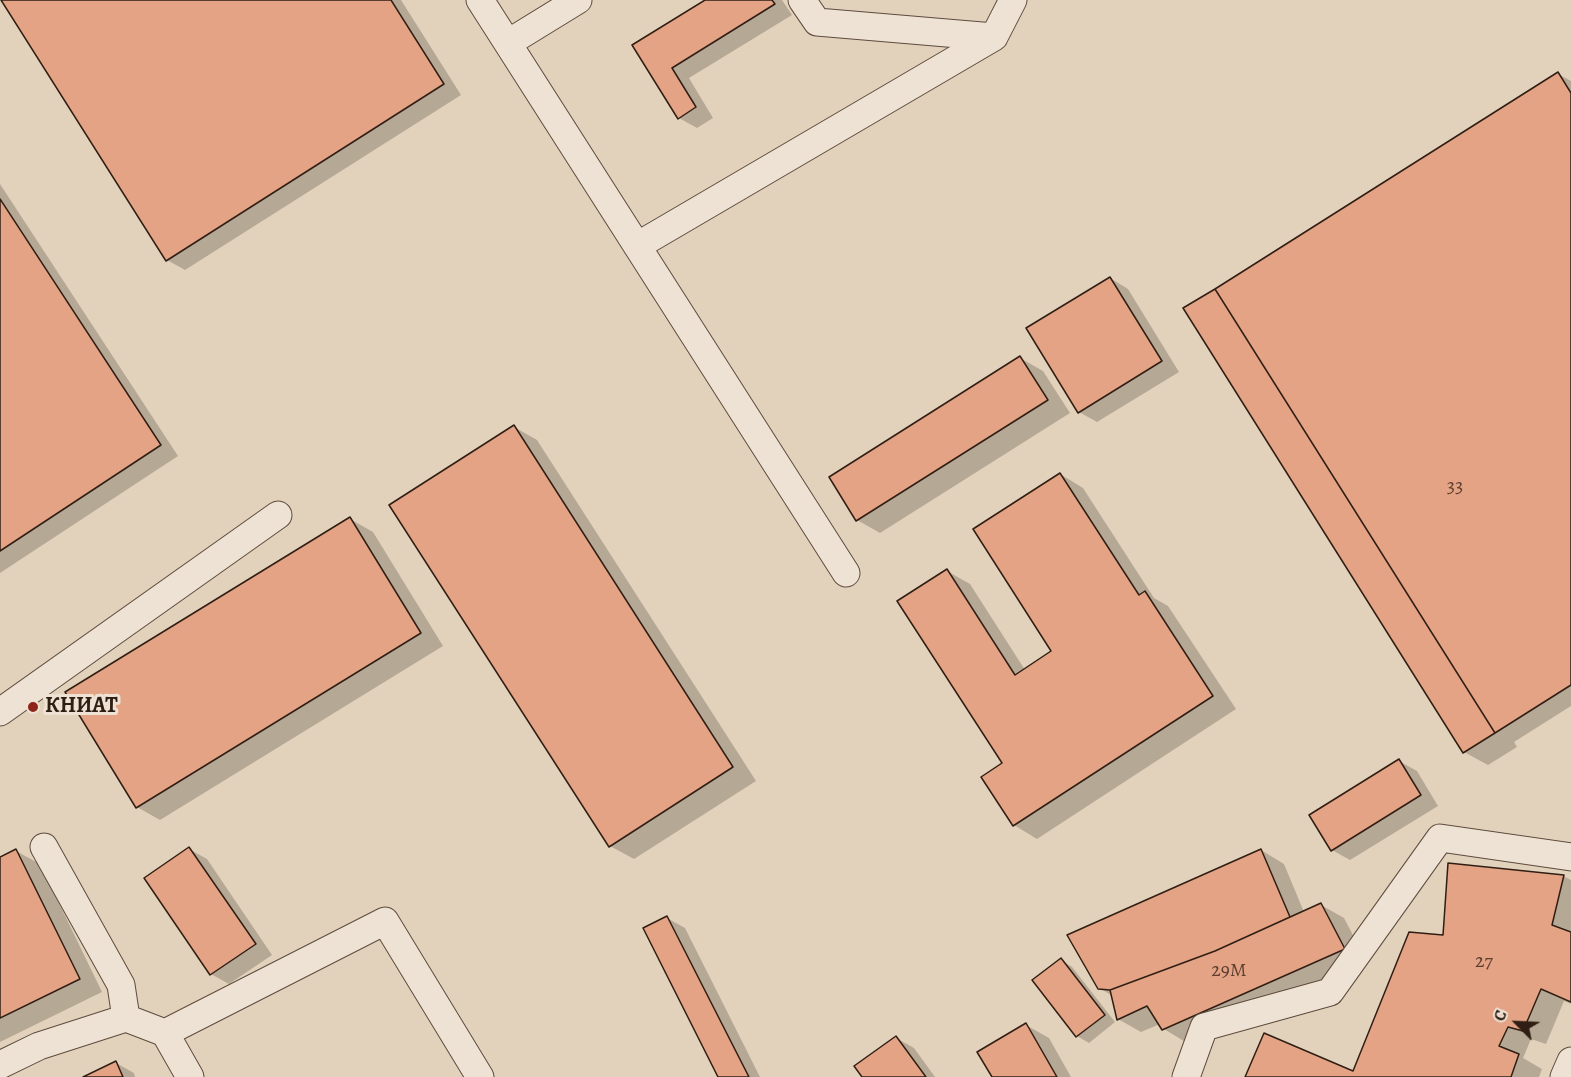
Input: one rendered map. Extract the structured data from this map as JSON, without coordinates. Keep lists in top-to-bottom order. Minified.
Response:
{"places":["КНИАТ"],"house_numbers":["33","27","29М"],"north":"top left"}
